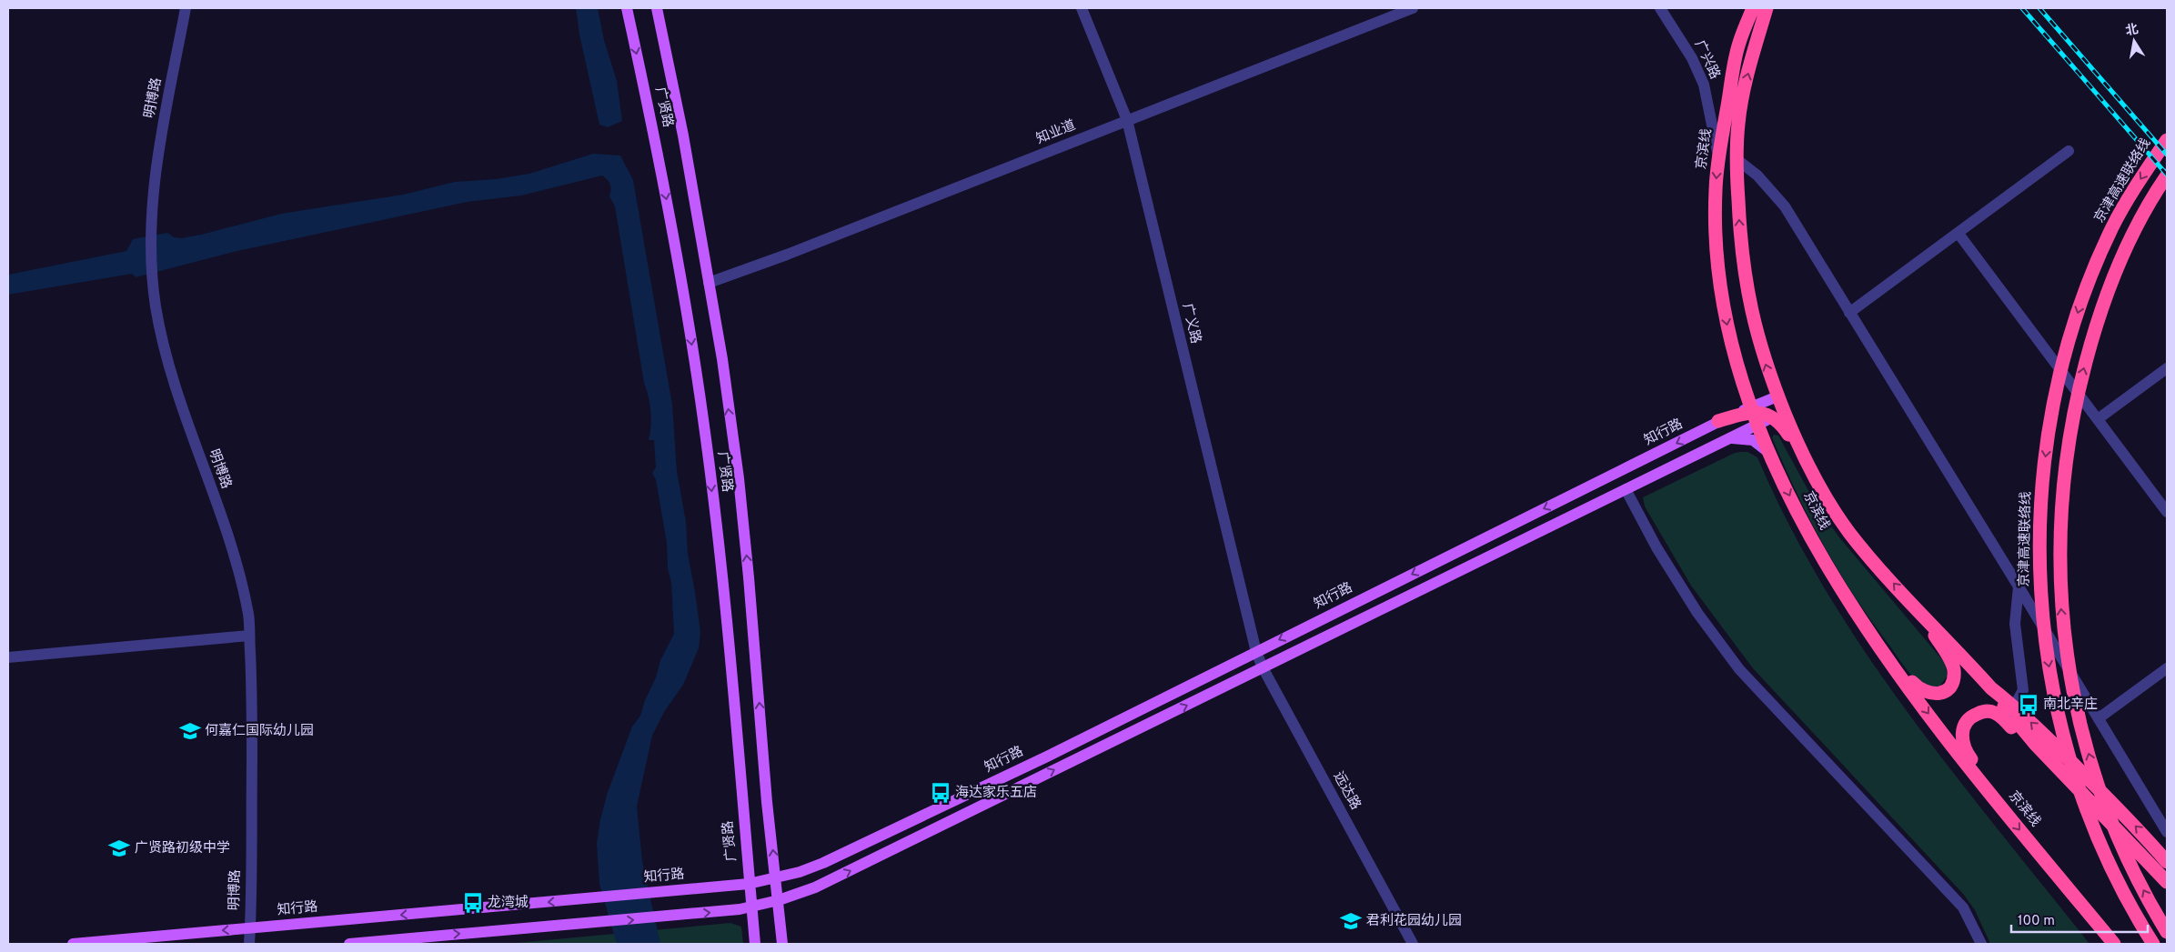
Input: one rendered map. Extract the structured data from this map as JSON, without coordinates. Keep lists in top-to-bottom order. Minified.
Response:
{"streets":{"highway":["京滨线","京津高速联络线"],"main road":["广贤路","知行路"],"street":["广兴路","明博路","知业道","广义路","远达路"]},"crossings":[["广兴路","京滨线"],["明博路","知行路"],["广贤路","知业道"],["广贤路","知行路"],["知业道","广义路"],["广义路","知行路"],["广义路","远达路"],["知行路","远达路"]],"places":{"bus stop":["南北辛庄","海达家乐五店","龙湾城"],"school or university":["何嘉仁国际幼儿园","广贤路初级中学","君利花园幼儿园"]},"scale_bar":"100 m","north":"top"}
